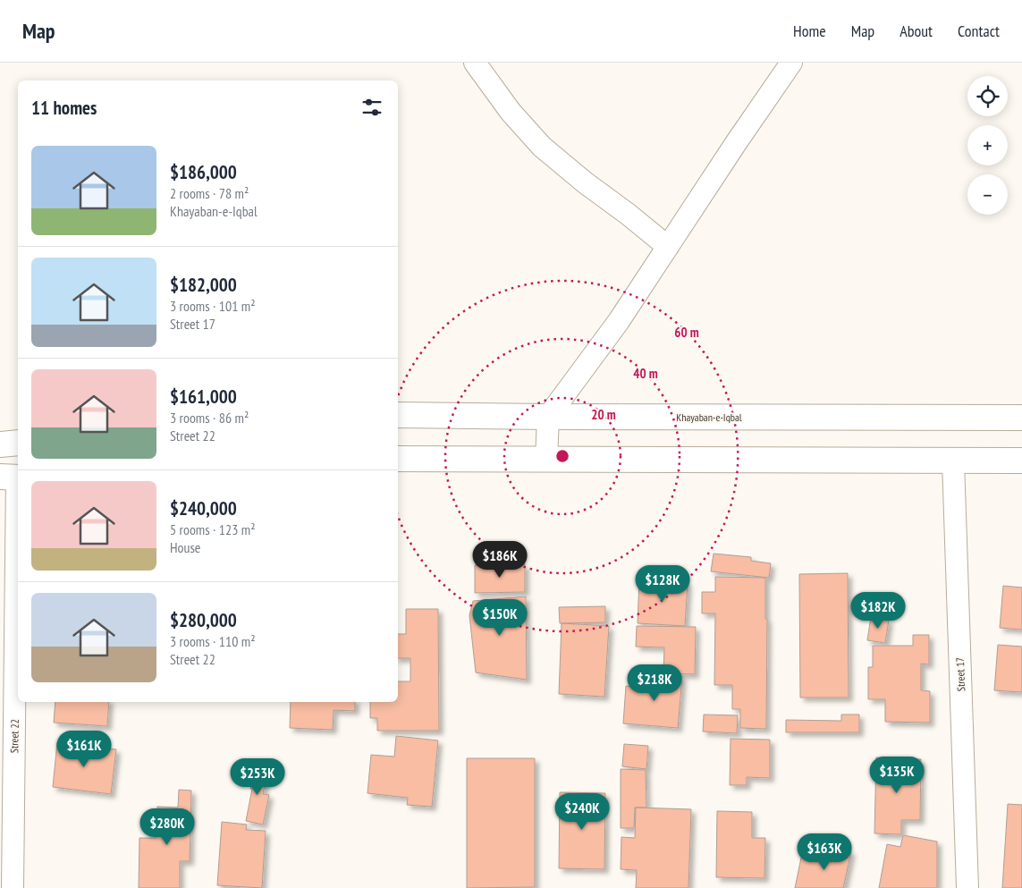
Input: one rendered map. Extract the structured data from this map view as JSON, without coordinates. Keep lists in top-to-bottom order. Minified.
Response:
{"streets":{"main road":["Khayaban-e-Iqbal"],"street":["Street 17","Street 22"]},"page":{"header":"Map","nav":["Home","Map","About","Contact"],"map_buttons":["+","−"],"heading":"11 homes","list":[{"name":"$186,000","note":"2 rooms · 78 m² · Khayaban-e-Iqbal"},{"name":"$182,000","note":"3 rooms · 101 m² · Street 17"},{"name":"$161,000","note":"3 rooms · 86 m² · Street 22"},{"name":"$240,000","note":"5 rooms · 123 m² · House"},{"name":"$280,000","note":"3 rooms · 110 m² · Street 22"}],"price":["$186K","$128K","$182K","$150K","$218K","$161K","$135K","$253K","$240K","$280K","$163K"]},"rings":["60 m","40 m","20 m"]}
